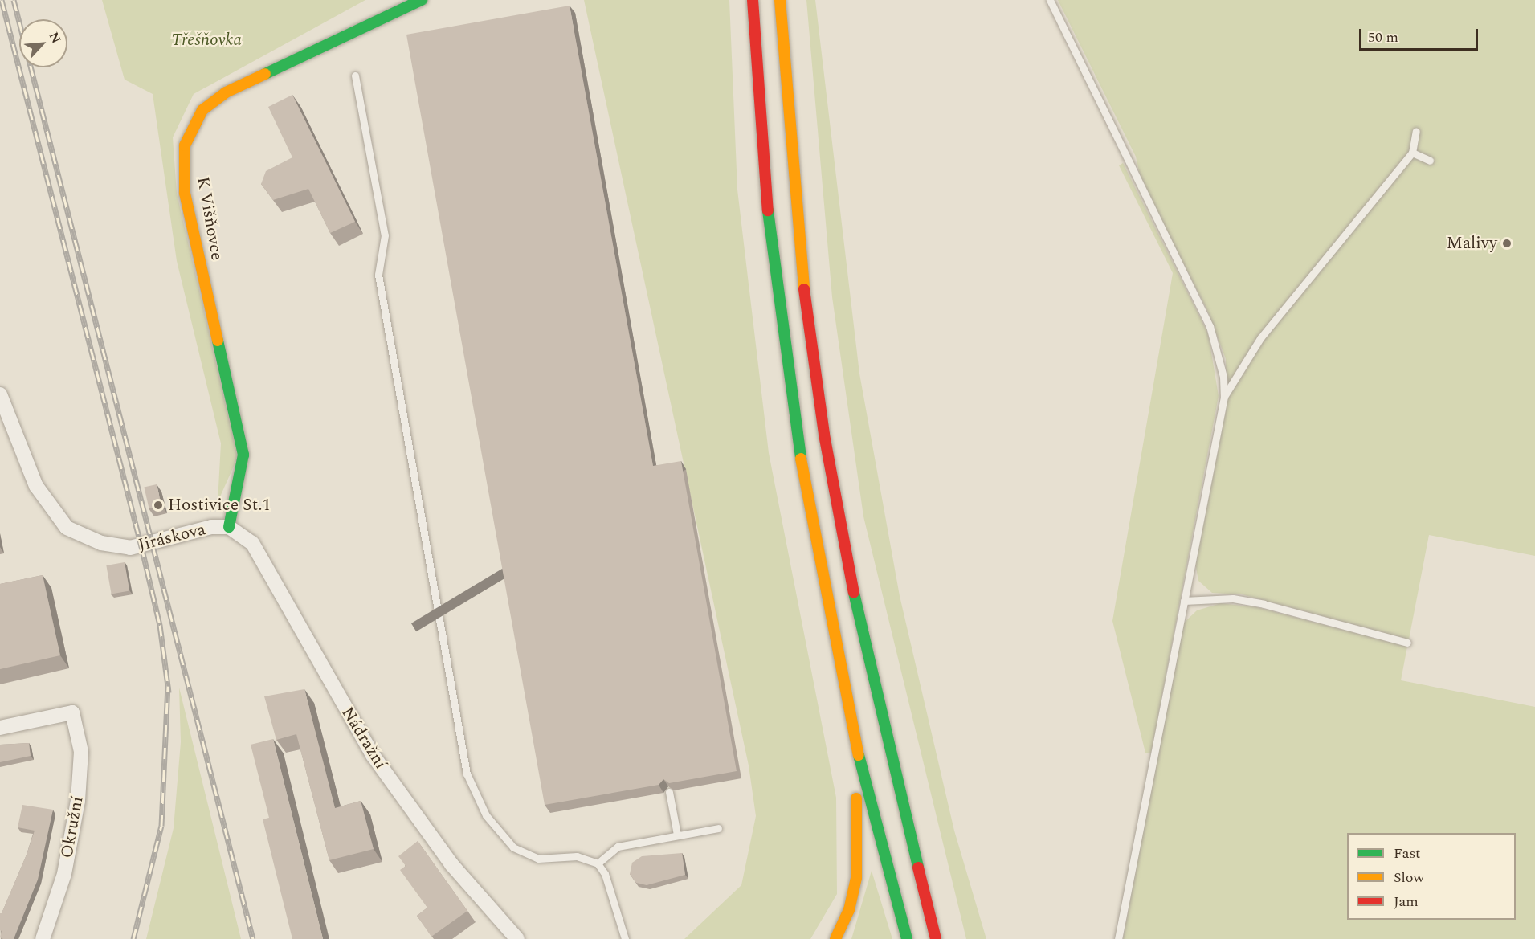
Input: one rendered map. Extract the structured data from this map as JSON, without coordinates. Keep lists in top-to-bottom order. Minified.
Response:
{"streets":{"main road":["K Višňovce"],"street":["Jiráskova","Nádražní","Okružní"]},"crossings":[["K Višňovce","Jiráskova"],["K Višňovce","Nádražní"],["Jiráskova","Nádražní"]],"parks":["Třešňovka"],"places":["Malivy","Hostivice St.1"],"legend":["Fast","Slow","Jam"],"scale_bar":"50 m","north":"top right"}
